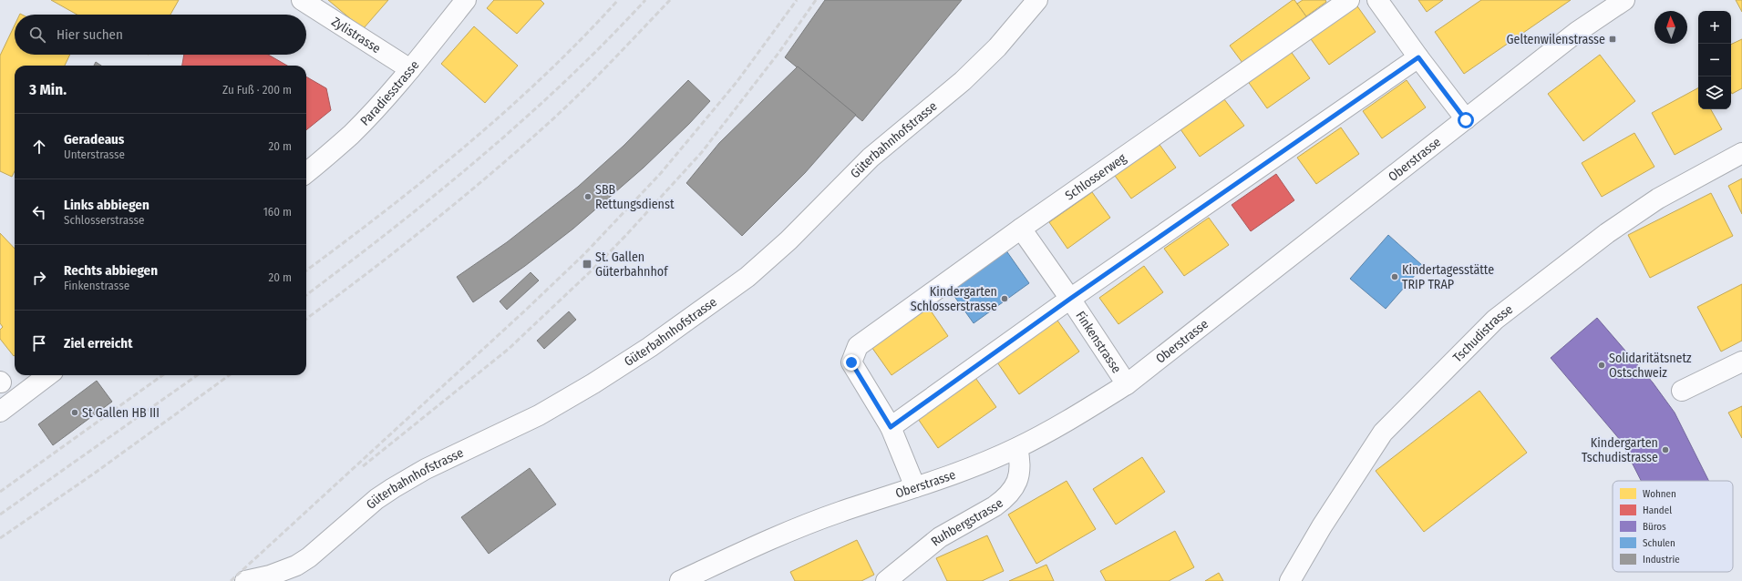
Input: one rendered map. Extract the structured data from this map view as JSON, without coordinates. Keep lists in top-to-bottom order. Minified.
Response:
{"streets":{"street":["Zylistrasse","Paradiesstrasse","Güterbahnhofstrasse","Oberstrasse","Schlosserweg","Tschudistrasse","Finkenstrasse","Ruhbergstrasse"]},"crossings":[["Zylistrasse","Paradiesstrasse"],["Oberstrasse","Finkenstrasse"],["Oberstrasse","Ruhbergstrasse"],["Schlosserweg","Finkenstrasse"]],"places":{"transit":["Geltenwilenstrasse","St. Gallen Güterbahnhof"],"other":["SBB Rettungsdienst","Kindertagesstätte TRIP TRAP","Kindergarten Schlosserstrasse","Solidaritätsnetz Ostschweiz","St Gallen HB III","Kindergarten Tschudistrasse"]},"legend":["Wohnen","Handel","Büros","Schulen","Industrie"],"north":"top","page":{"map_buttons":["+","−"],"search":"Hier suchen","heading":["3 Min.","Zu Fuß · 200 m"],"list":[["Geradeaus","Unterstrasse","20 m"],["Links abbiegen","Schlosserstrasse","160 m"],["Rechts abbiegen","Finkenstrasse","20 m"],"Ziel erreicht"]}}
